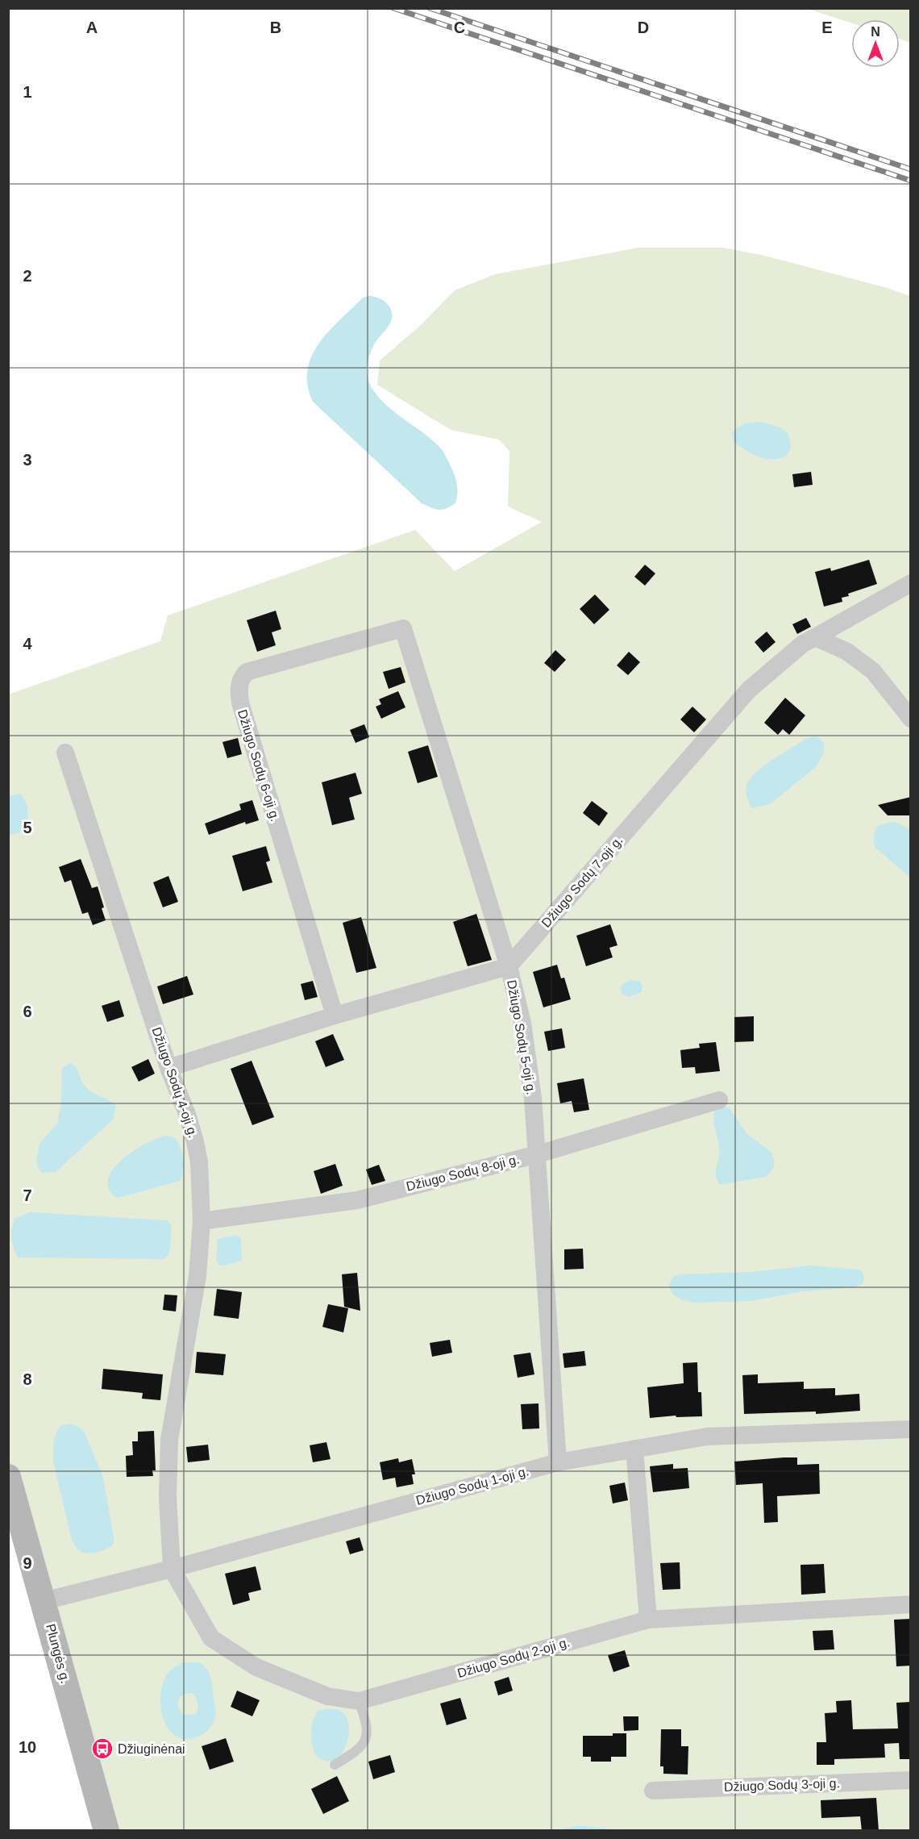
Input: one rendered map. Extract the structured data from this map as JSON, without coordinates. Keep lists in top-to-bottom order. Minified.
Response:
{"streets":{"main road":["Plungės g."],"street":["Džiugo Sodų 6-oji g.","Džiugo Sodų 7-oji g.","Džiugo Sodų 5-oji g.","Džiugo Sodų 4-oji g.","Džiugo Sodų 8-oji g.","Džiugo Sodų 1-oji g.","Džiugo Sodų 2-oji g.","Džiugo Sodų 3-oji g."]},"crossings":[["Džiugo Sodų 6-oji g.","Džiugo Sodų 5-oji g."],["Džiugo Sodų 7-oji g.","Džiugo Sodų 5-oji g."],["Džiugo Sodų 5-oji g.","Džiugo Sodų 8-oji g."],["Džiugo Sodų 5-oji g.","Džiugo Sodų 1-oji g."],["Džiugo Sodų 4-oji g.","Džiugo Sodų 8-oji g."],["Džiugo Sodų 4-oji g.","Džiugo Sodų 1-oji g."],["Džiugo Sodų 4-oji g.","Džiugo Sodų 2-oji g."],["Džiugo Sodų 1-oji g.","Plungės g."],["Džiugo Sodų 1-oji g.","Džiugo Sodų 2-oji g."]],"places":{"bus stop":["Džiuginėnai"]},"north":"top","grid":{"columns":["A","B","C","D","E"],"rows":["1","2","3","4","5","6","7","8","9","10"]}}
